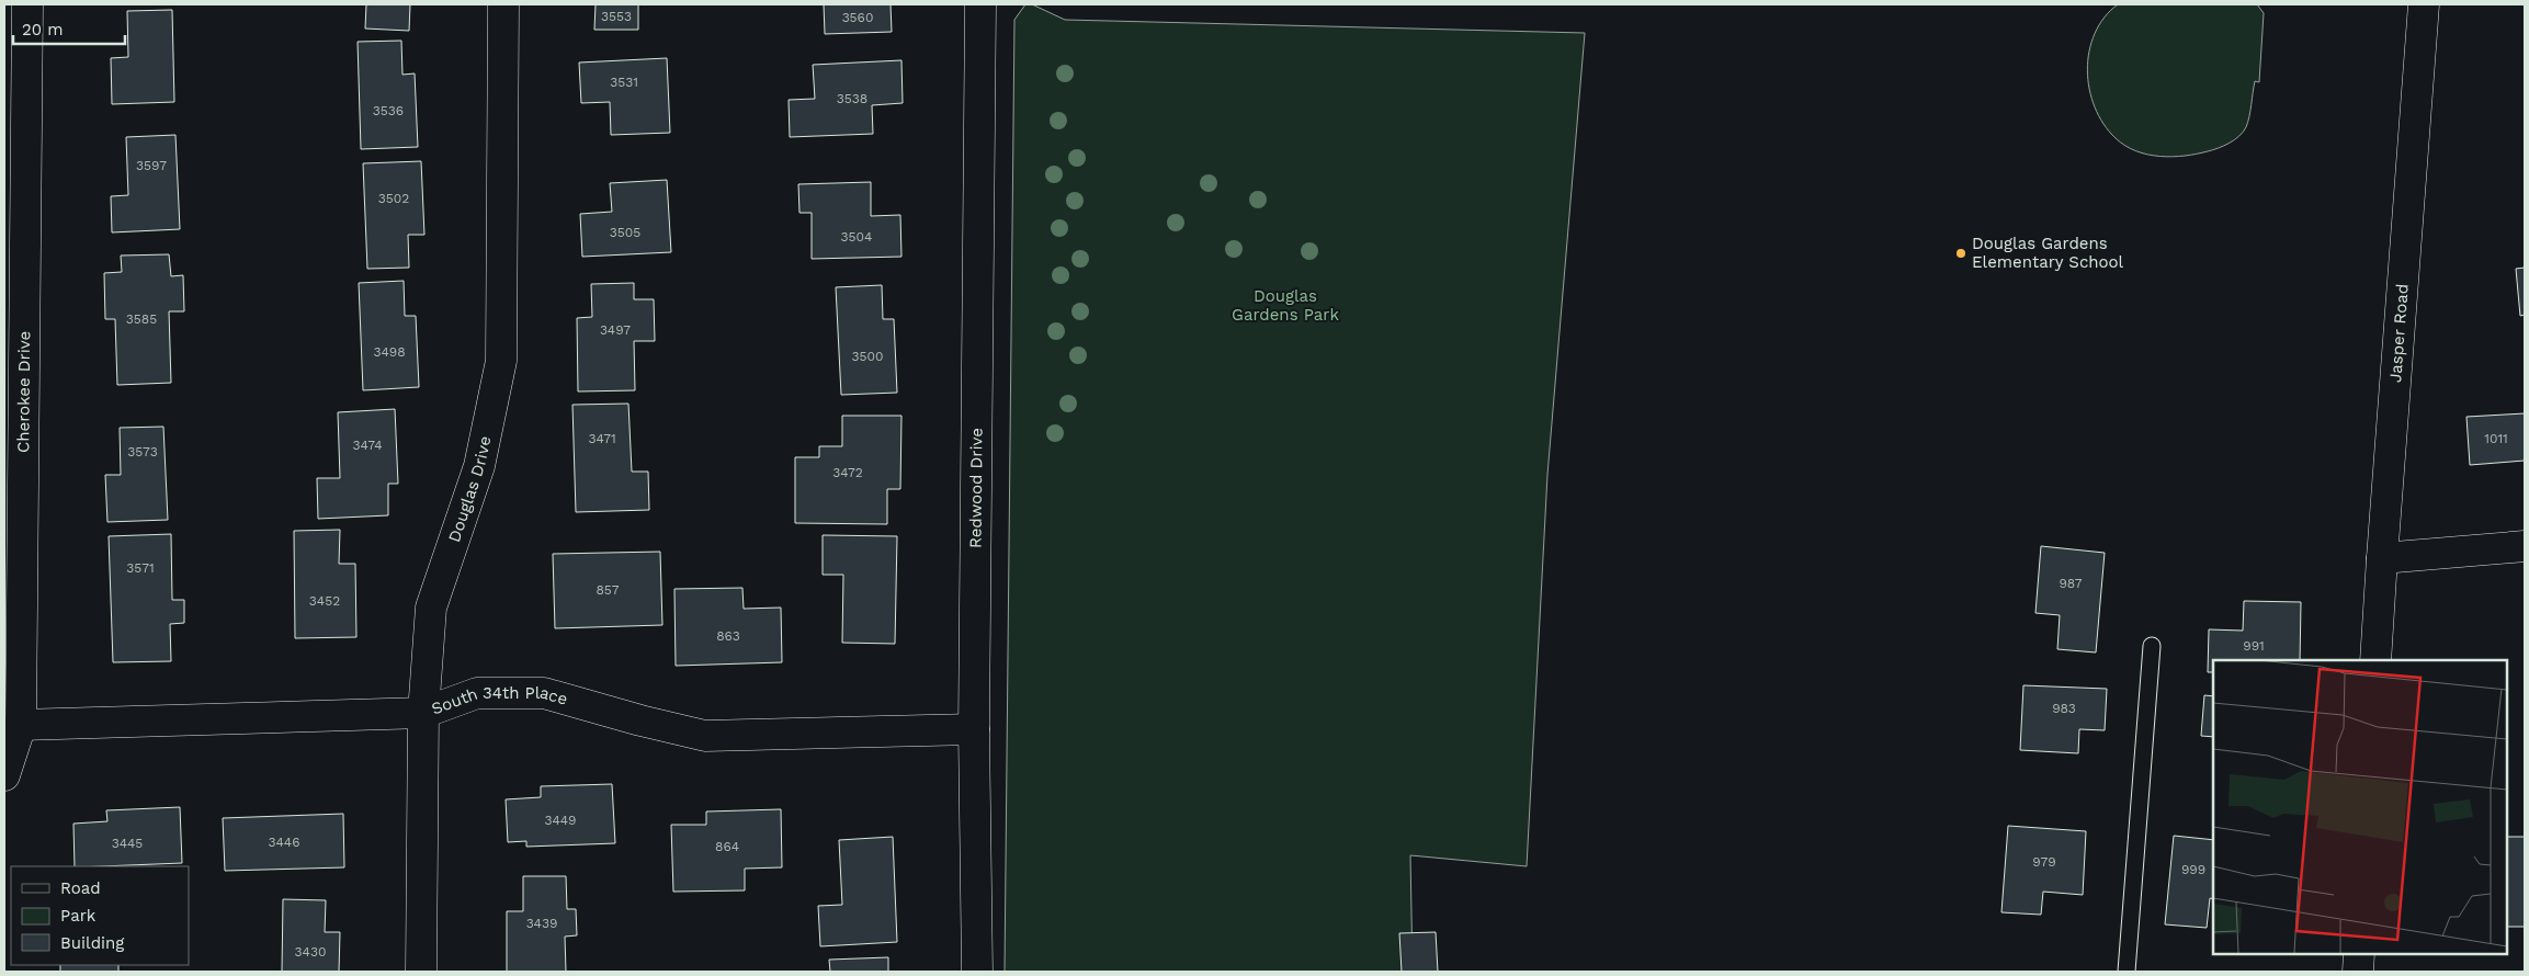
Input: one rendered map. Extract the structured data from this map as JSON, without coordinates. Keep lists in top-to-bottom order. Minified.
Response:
{"streets":{"street":["Jasper Road","Cherokee Drive","Redwood Drive","Douglas Drive","South 34th Place"]},"crossings":[["Cherokee Drive","South 34th Place"],["Redwood Drive","South 34th Place"],["Douglas Drive","South 34th Place"]],"parks":["Douglas Gardens Park"],"places":["Douglas Gardens Elementary School"],"house_numbers":["3553","3560","3531","3538","3536","3597","3502","3505","3504","3585","3497","3498","3500","3471","1011","3474","3573","3472","3571","987","857","3452","863","991","983","3449","3446","3445","864","979","999","3439","3430"],"legend":["Road","Park","Building"],"scale_bar":"20 m"}
